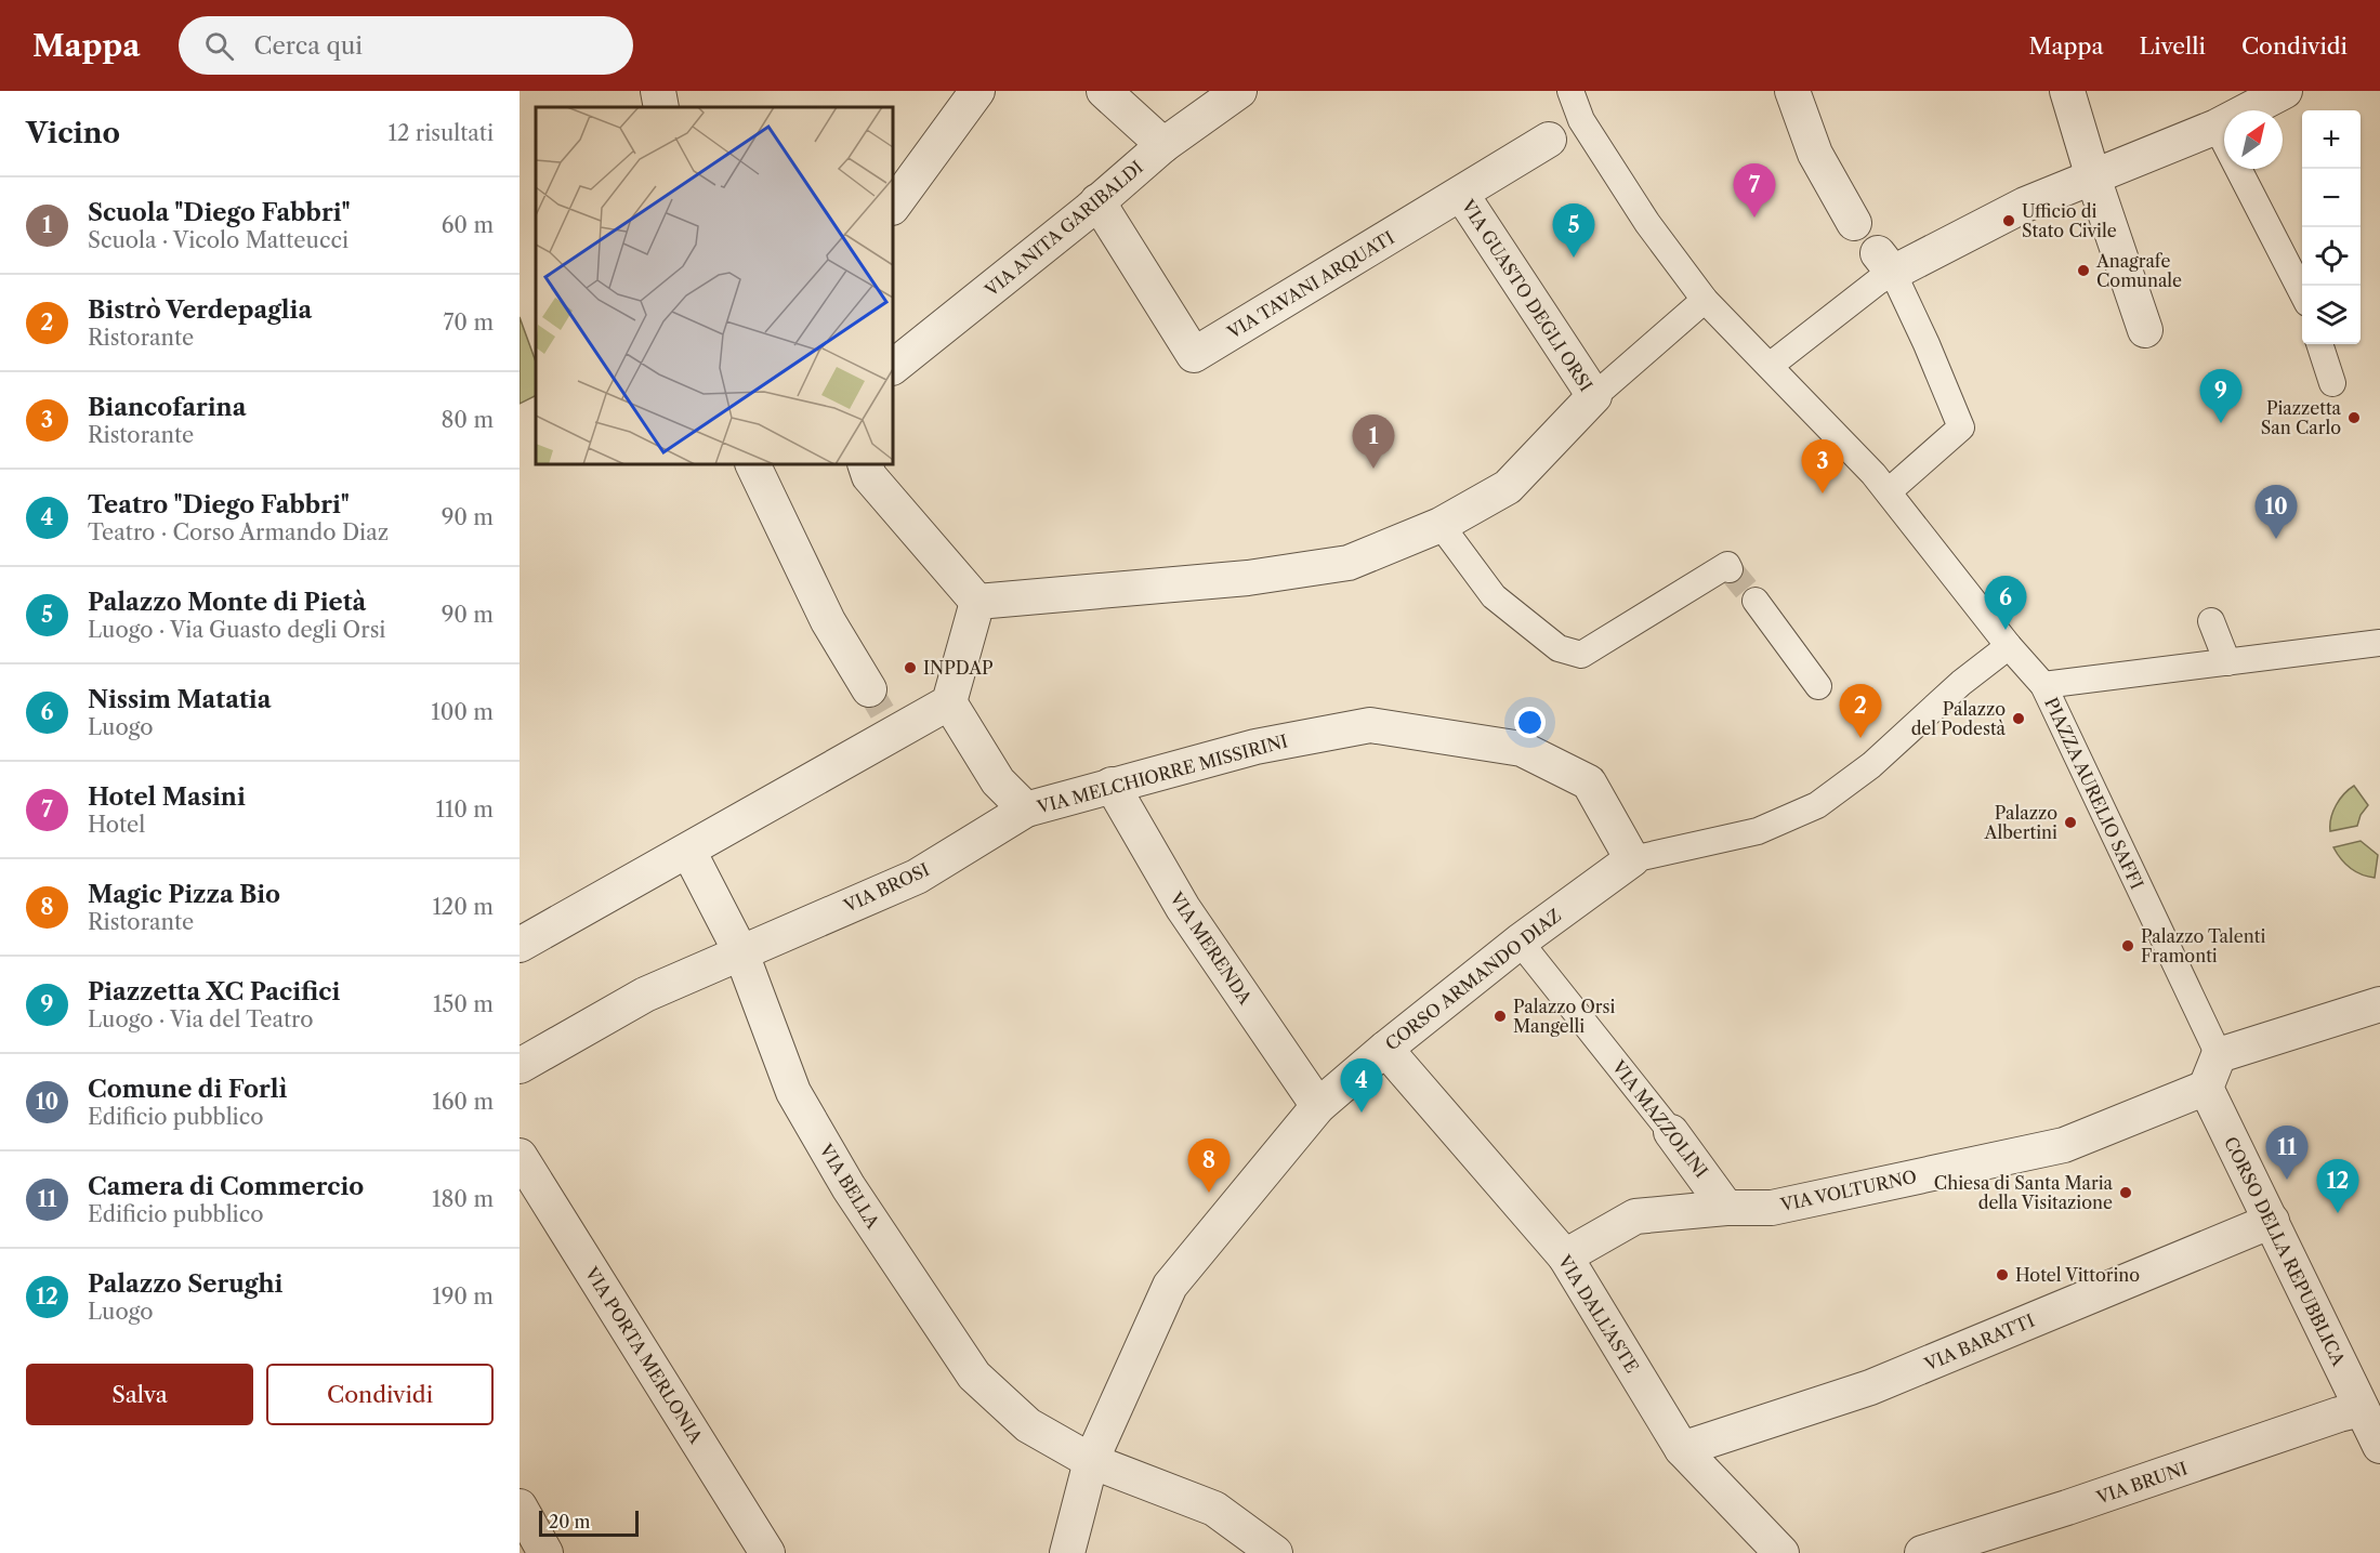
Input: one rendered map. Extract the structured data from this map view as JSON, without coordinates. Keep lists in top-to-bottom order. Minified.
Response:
{"streets":{"street":["VIA ANITA GARIBALDI","VIA TAVANI ARQUATI","VIA GUASTO DEGLI ORSI","VIA MELCHIORRE MISSIRINI","PIAZZA AURELIO SAFFI","VIA BROSI","VIA MERENDA","CORSO ARMANDO DIAZ","VIA MAZZOLINI","VIA BELLA","VIA VOLTURNO","CORSO DELLA REPUBBLICA","VIA DALL'ASTE","VIA BARATTI","VIA PORTA MERLONIA","VIA BRUNI"]},"crossings":[["VIA ANITA GARIBALDI","VIA TAVANI ARQUATI"],["VIA TAVANI ARQUATI","VIA GUASTO DEGLI ORSI"],["VIA MELCHIORRE MISSIRINI","VIA BROSI"],["VIA MELCHIORRE MISSIRINI","VIA MERENDA"],["VIA MELCHIORRE MISSIRINI","CORSO ARMANDO DIAZ"],["VIA BROSI","VIA BELLA"],["VIA MERENDA","CORSO ARMANDO DIAZ"],["CORSO ARMANDO DIAZ","VIA MAZZOLINI"],["CORSO ARMANDO DIAZ","VIA BELLA"],["CORSO ARMANDO DIAZ","VIA DALL'ASTE"],["VIA MAZZOLINI","VIA VOLTURNO"],["VIA VOLTURNO","CORSO DELLA REPUBBLICA"],["VIA VOLTURNO","VIA DALL'ASTE"],["CORSO DELLA REPUBBLICA","VIA BARATTI"],["CORSO DELLA REPUBBLICA","VIA BRUNI"],["VIA DALL'ASTE","VIA BARATTI"]],"places":["Ufficio di Stato Civile","Anagrafe Comunale","Piazzetta San Carlo","INPDAP","Palazzo del Podestà","Palazzo Albertini","Palazzo Talenti Framonti","Palazzo Orsi Mangelli","Chiesa di Santa Maria della Visitazione","Hotel Vittorino"],"scale_bar":"20 m","north":"top right","page":{"header":"Mappa","search":"Cerca qui","nav":["Mappa","Livelli","Condividi"],"heading":["Vicino","12 risultati"],"map_buttons":["+","−"],"pins":["7","5","9","1","3","10","6","2","4","11","8","12"],"list":[{"mark":"1","name":"Scuola \"Diego Fabbri\"","note":"Scuola · Vicolo Matteucci","value":"60 m"},{"mark":"2","name":"Bistrò Verdepaglia","note":"Ristorante","value":"70 m"},{"mark":"3","name":"Biancofarina","note":"Ristorante","value":"80 m"},{"mark":"4","name":"Teatro \"Diego Fabbri\"","note":"Teatro · Corso Armando Diaz","value":"90 m"},{"mark":"5","name":"Palazzo Monte di Pietà","note":"Luogo · Via Guasto degli Orsi","value":"90 m"},{"mark":"6","name":"Nissim Matatia","note":"Luogo","value":"100 m"},{"mark":"7","name":"Hotel Masini","note":"Hotel","value":"110 m"},{"mark":"8","name":"Magic Pizza Bio","note":"Ristorante","value":"120 m"},{"mark":"9","name":"Piazzetta XC Pacifici","note":"Luogo · Via del Teatro","value":"150 m"},{"mark":"10","name":"Comune di Forlì","note":"Edificio pubblico","value":"160 m"},{"mark":"11","name":"Camera di Commercio","note":"Edificio pubblico","value":"180 m"},{"mark":"12","name":"Palazzo Serughi","note":"Luogo","value":"190 m"}],"buttons":["Salva","Condividi"],"scale":"20 m"}}
